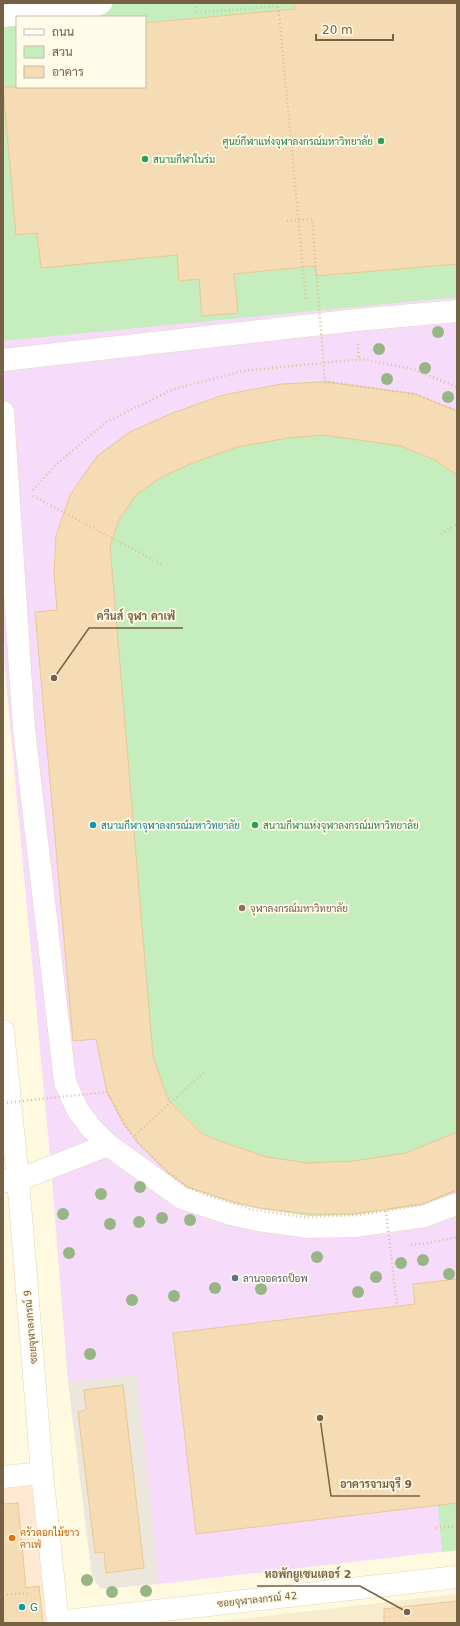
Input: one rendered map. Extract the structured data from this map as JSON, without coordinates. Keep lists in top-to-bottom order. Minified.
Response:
{"streets":{"street":["ซอยจุฬาลงกรณ์ 9","ซอยจุฬาลงกรณ์ 42"]},"crossings":[["ซอยจุฬาลงกรณ์ 9","ซอยจุฬาลงกรณ์ 42"]],"places":["ศูนย์กีฬาแห่งจุฬาลงกรณ์มหาวิทยาลัย","สนามกีฬาในร่ม","ควีนส์ จุฬา คาเฟ่","สนามกีฬาจุฬาลงกรณ์มหาวิทยาลัย","สนามกีฬาแห่งจุฬาลงกรณ์มหาวิทยาลัย","จุฬาลงกรณ์มหาวิทยาลัย","ลานจอดรถป็อพ","อาคารจามจุรี 9","ครัวดอกไม้ขาว คาเฟ่","G","หอพักยูเซนเตอร์ 2"],"legend":["ถนน","สวน","อาคาร"],"scale_bar":"20 m"}
